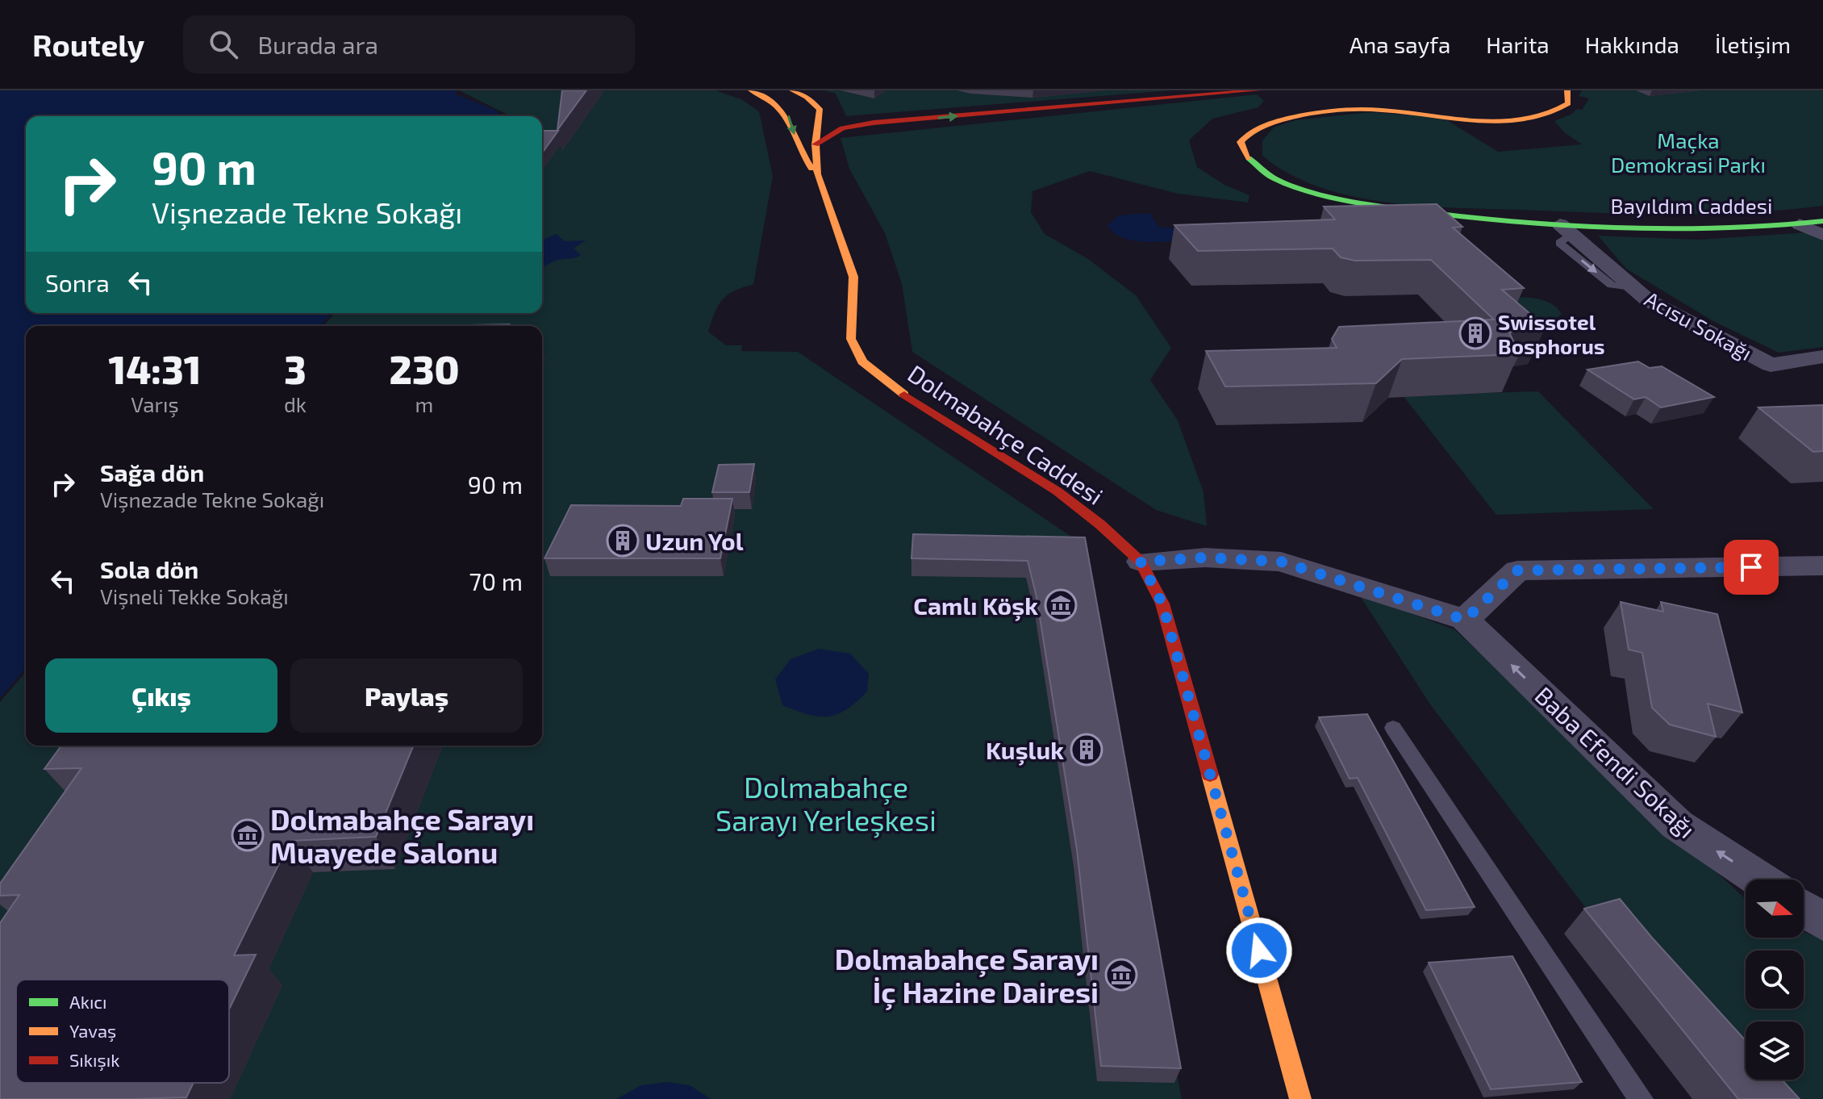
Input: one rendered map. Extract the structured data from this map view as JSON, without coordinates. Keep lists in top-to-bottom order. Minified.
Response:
{"streets":{"main road":["Bayıldım Caddesi","Dolmabahçe Caddesi"],"street":["Acısu Sokağı","Baba Efendi Sokağı"]},"crossings":[["Bayıldım Caddesi","Acısu Sokağı"]],"one_way":["Baba Efendi Sokağı"],"parks":["Maçka Demokrasi Parkı","Dolmabahçe Sarayı Yerleşkesi"],"places":{"building":["Swissotel Bosphorus","Uzun Yol","Kuşluk"],"museum":["Camlı Köşk","Dolmabahçe Sarayı Muayede Salonu","Dolmabahçe Sarayı İç Hazine Dairesi"]},"legend":["Akıcı","Yavaş","Sıkışık"],"north":"right","page":{"header":"Routely","search":"Burada ara","nav":["Ana sayfa","Harita","Hakkında","İletişim"],"turn":["90 m","Vişnezade Tekne Sokağı"],"then":"Sonra","eta":["14:31","Varış","3","dk","230","m"],"list":[{"name":"Sağa dön","note":"Vişnezade Tekne Sokağı","value":"90 m"},{"name":"Sola dön","note":"Vişneli Tekke Sokağı","value":"70 m"}],"buttons":["Çıkış","Paylaş"]}}
